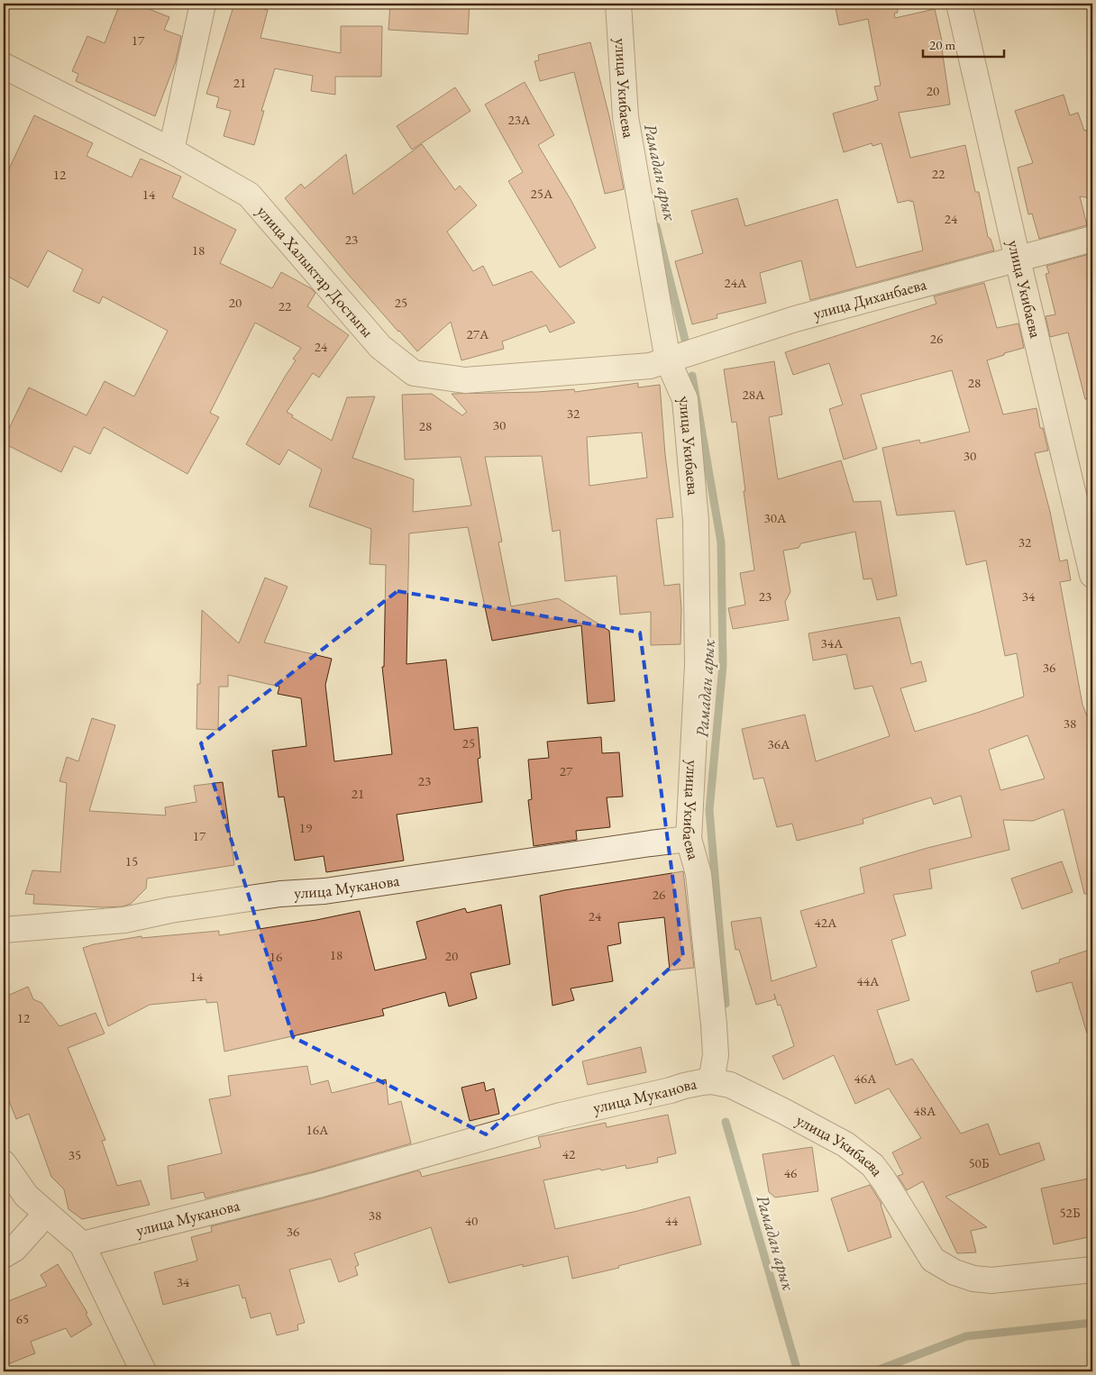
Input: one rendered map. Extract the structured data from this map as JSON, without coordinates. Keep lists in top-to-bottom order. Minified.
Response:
{"streets":{"street":["улица Укибаева","улица Халыктар Достыгы","улица Диханбаева","улица Муканова"]},"crossings":[["улица Укибаева","улица Халыктар Достыгы"],["улица Укибаева","улица Диханбаева"],["улица Укибаева","улица Муканова"],["улица Халыктар Достыгы","улица Диханбаева"]],"water":["Рамадан арык"],"house_numbers":["17","21","20","23А","22","12","25А","14","24","23","18","24А","20","25","22","27А","26","24","28","28А","32","30","28","30","30А","32","23","34","34А","36","38","25","36А","27","23","21","19","17","15","26","24","42А","18","20","16","14","44А","12","46А","48А","16А","42","35","50Б","46","52Б","38","40","44","36","34","65"],"scale_bar":"20 m"}
